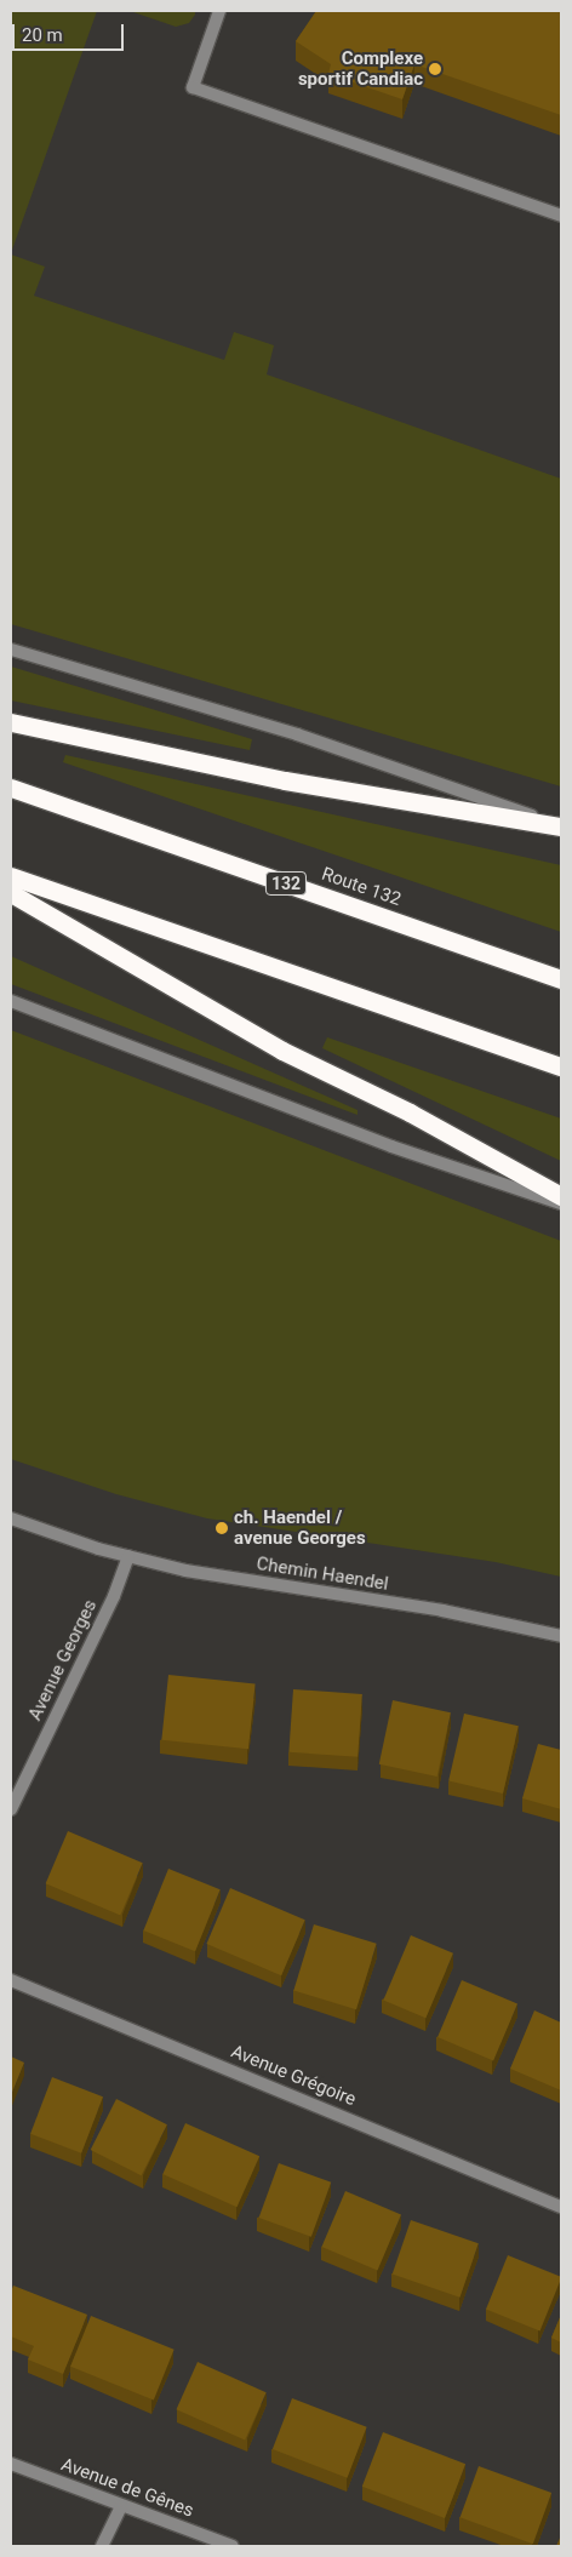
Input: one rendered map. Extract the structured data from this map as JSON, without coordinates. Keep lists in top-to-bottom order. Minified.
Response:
{"streets":{"highway":["132","Route 132"],"street":["Chemin Haendel","Avenue Georges","Avenue Grégoire","Avenue de Gênes"]},"crossings":[["Chemin Haendel","Avenue Georges"]],"places":["Complexe sportif Candiac","ch. Haendel / avenue Georges"],"scale_bar":"20 m"}
